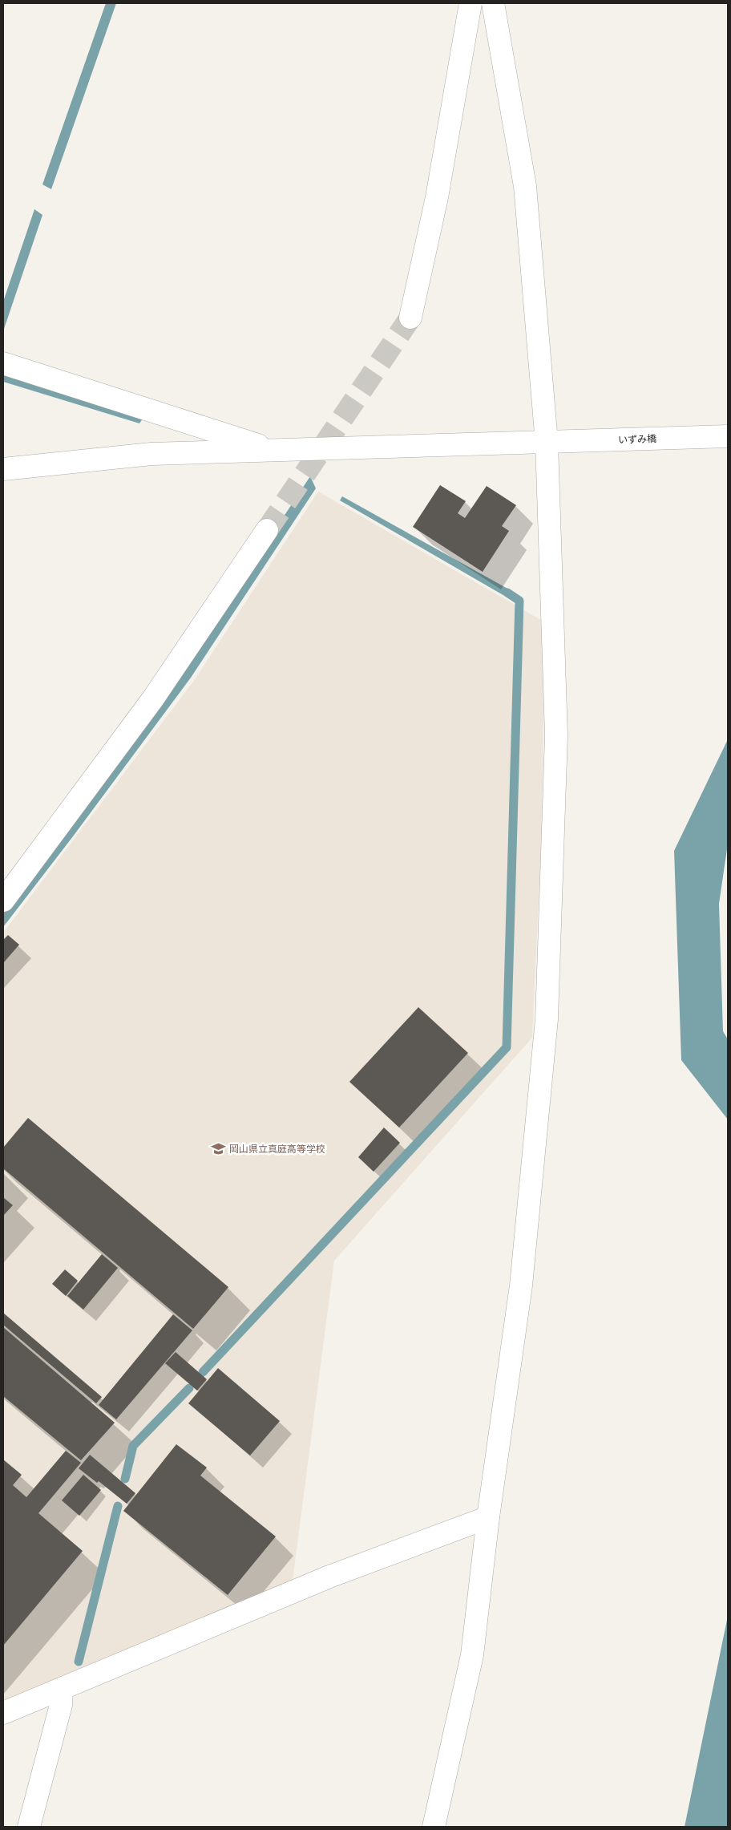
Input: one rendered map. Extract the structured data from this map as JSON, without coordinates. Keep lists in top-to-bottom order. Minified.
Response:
{"streets":{"street":["いずみ橋"]},"places":{"school or university":["岡山県立真庭高等学校"]}}
